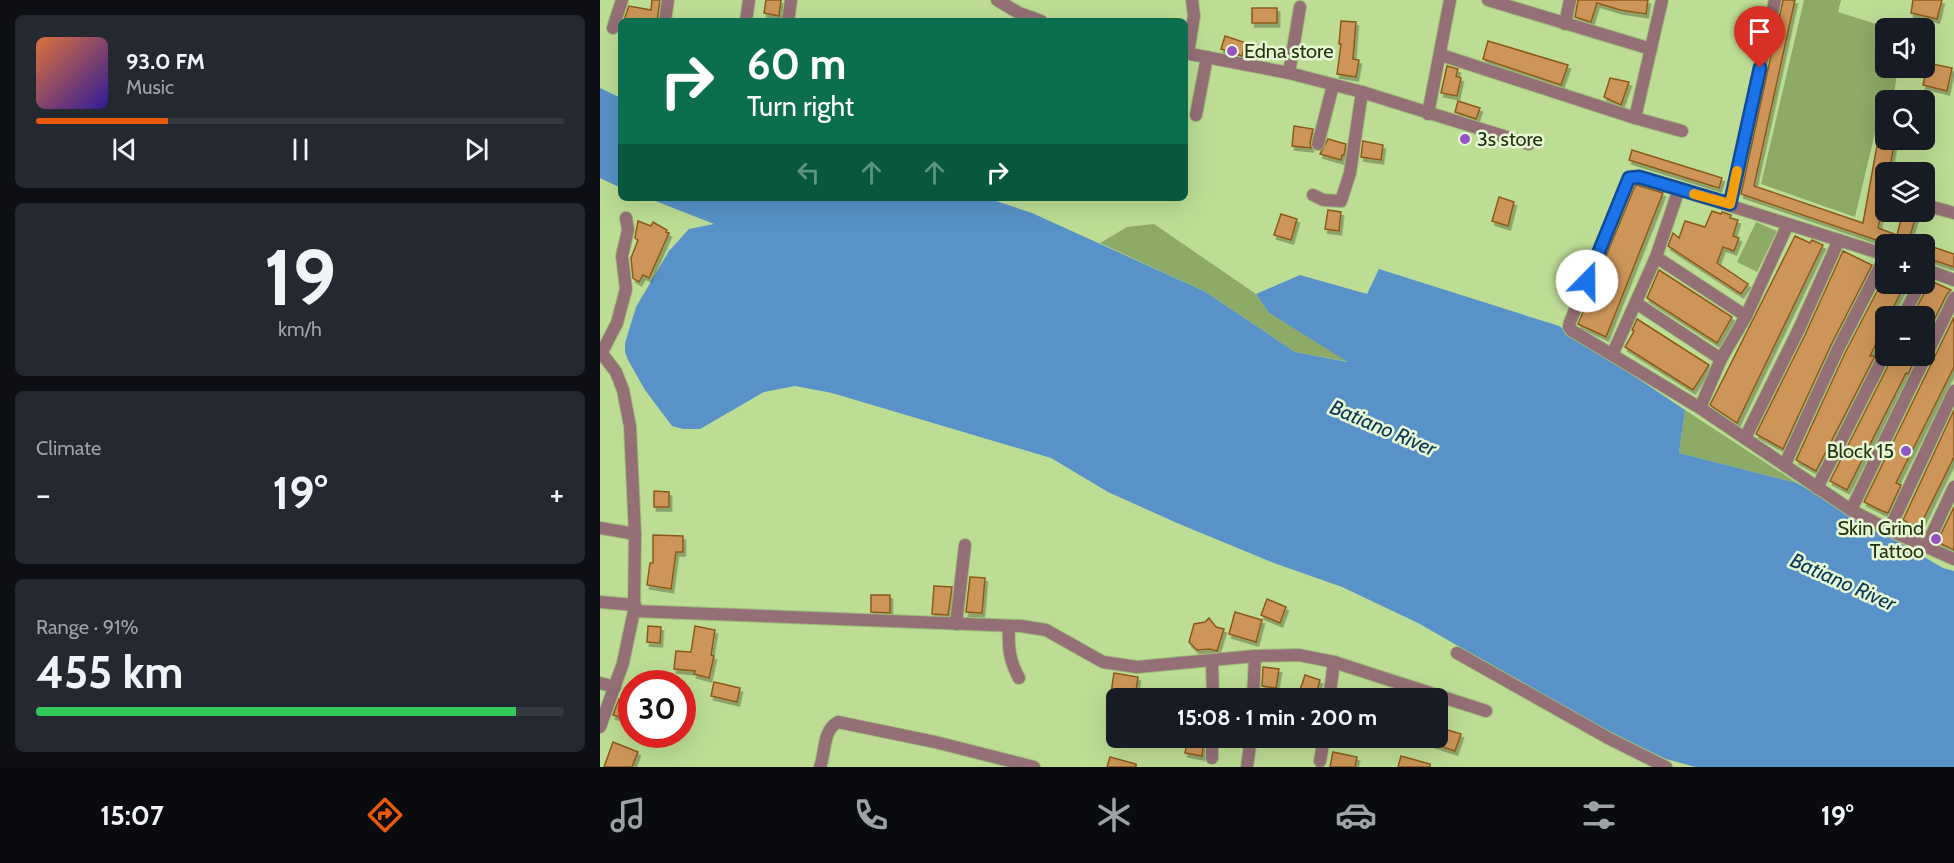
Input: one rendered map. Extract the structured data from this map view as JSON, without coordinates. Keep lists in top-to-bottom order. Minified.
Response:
{"water":["Batiano River"],"places":["Edna store","3s store","Block 15","Skin Grind Tattoo"],"page":{"map_buttons":["+","−"],"turn":["60 m","Turn right"],"song":["93.0 FM","Music"],"tile":[["19","km/h"],"Climate",["Range · 91%","455 km"]],"heat":["−","19°","+"],"limit":"30","trip":"15:08 · 1 min · 200 m","tabs":["15:07","19°"]}}
